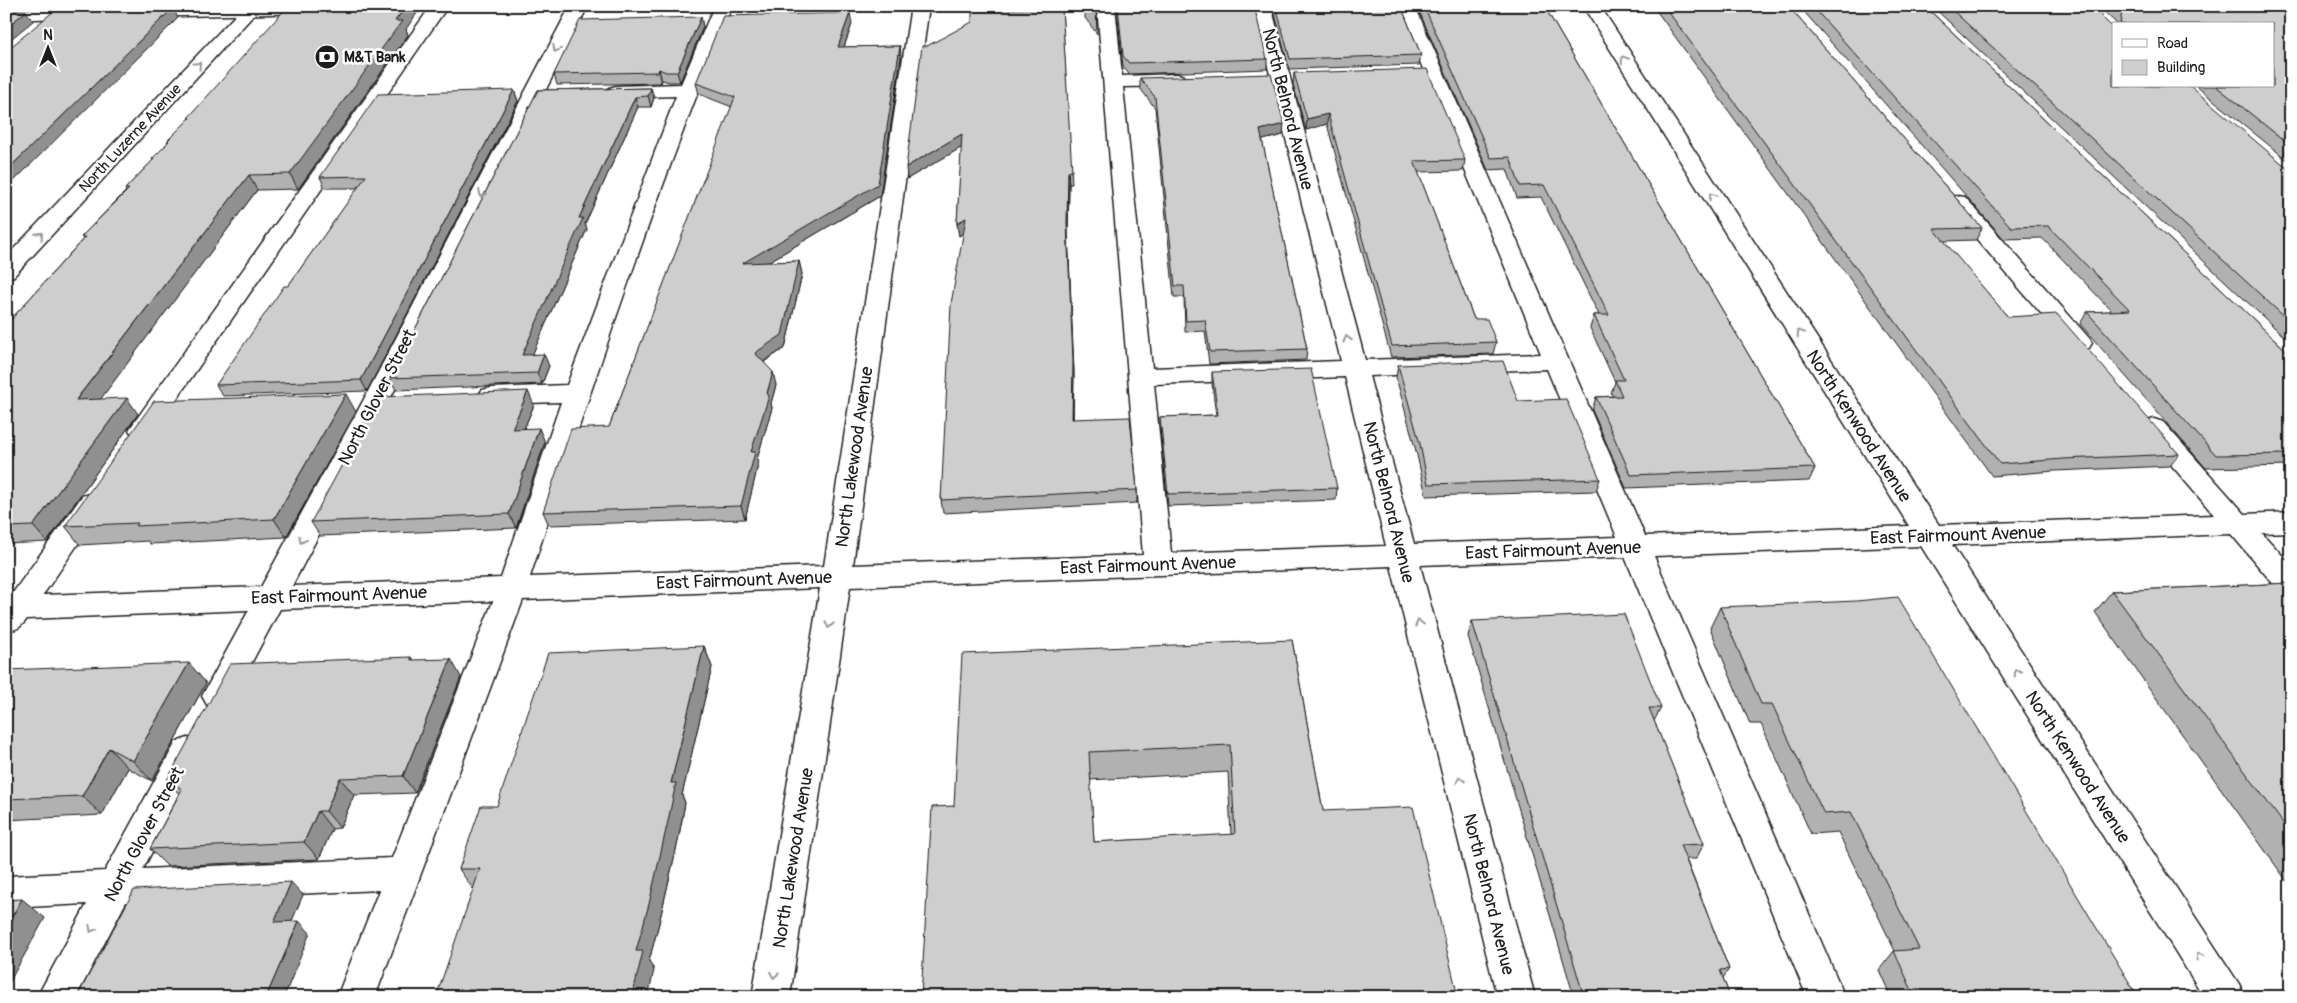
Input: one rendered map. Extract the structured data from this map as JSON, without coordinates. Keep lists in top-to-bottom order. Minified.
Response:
{"streets":{"street":["North Belnord Avenue","North Luzerne Avenue","North Glover Street","North Kenwood Avenue","North Lakewood Avenue","East Fairmount Avenue"]},"crossings":[["North Belnord Avenue","East Fairmount Avenue"],["North Glover Street","East Fairmount Avenue"],["North Kenwood Avenue","East Fairmount Avenue"],["North Lakewood Avenue","East Fairmount Avenue"]],"one_way":["North Lakewood Avenue"],"places":{"bank":["M&T Bank"]},"legend":["Road","Building"],"north":"top"}
